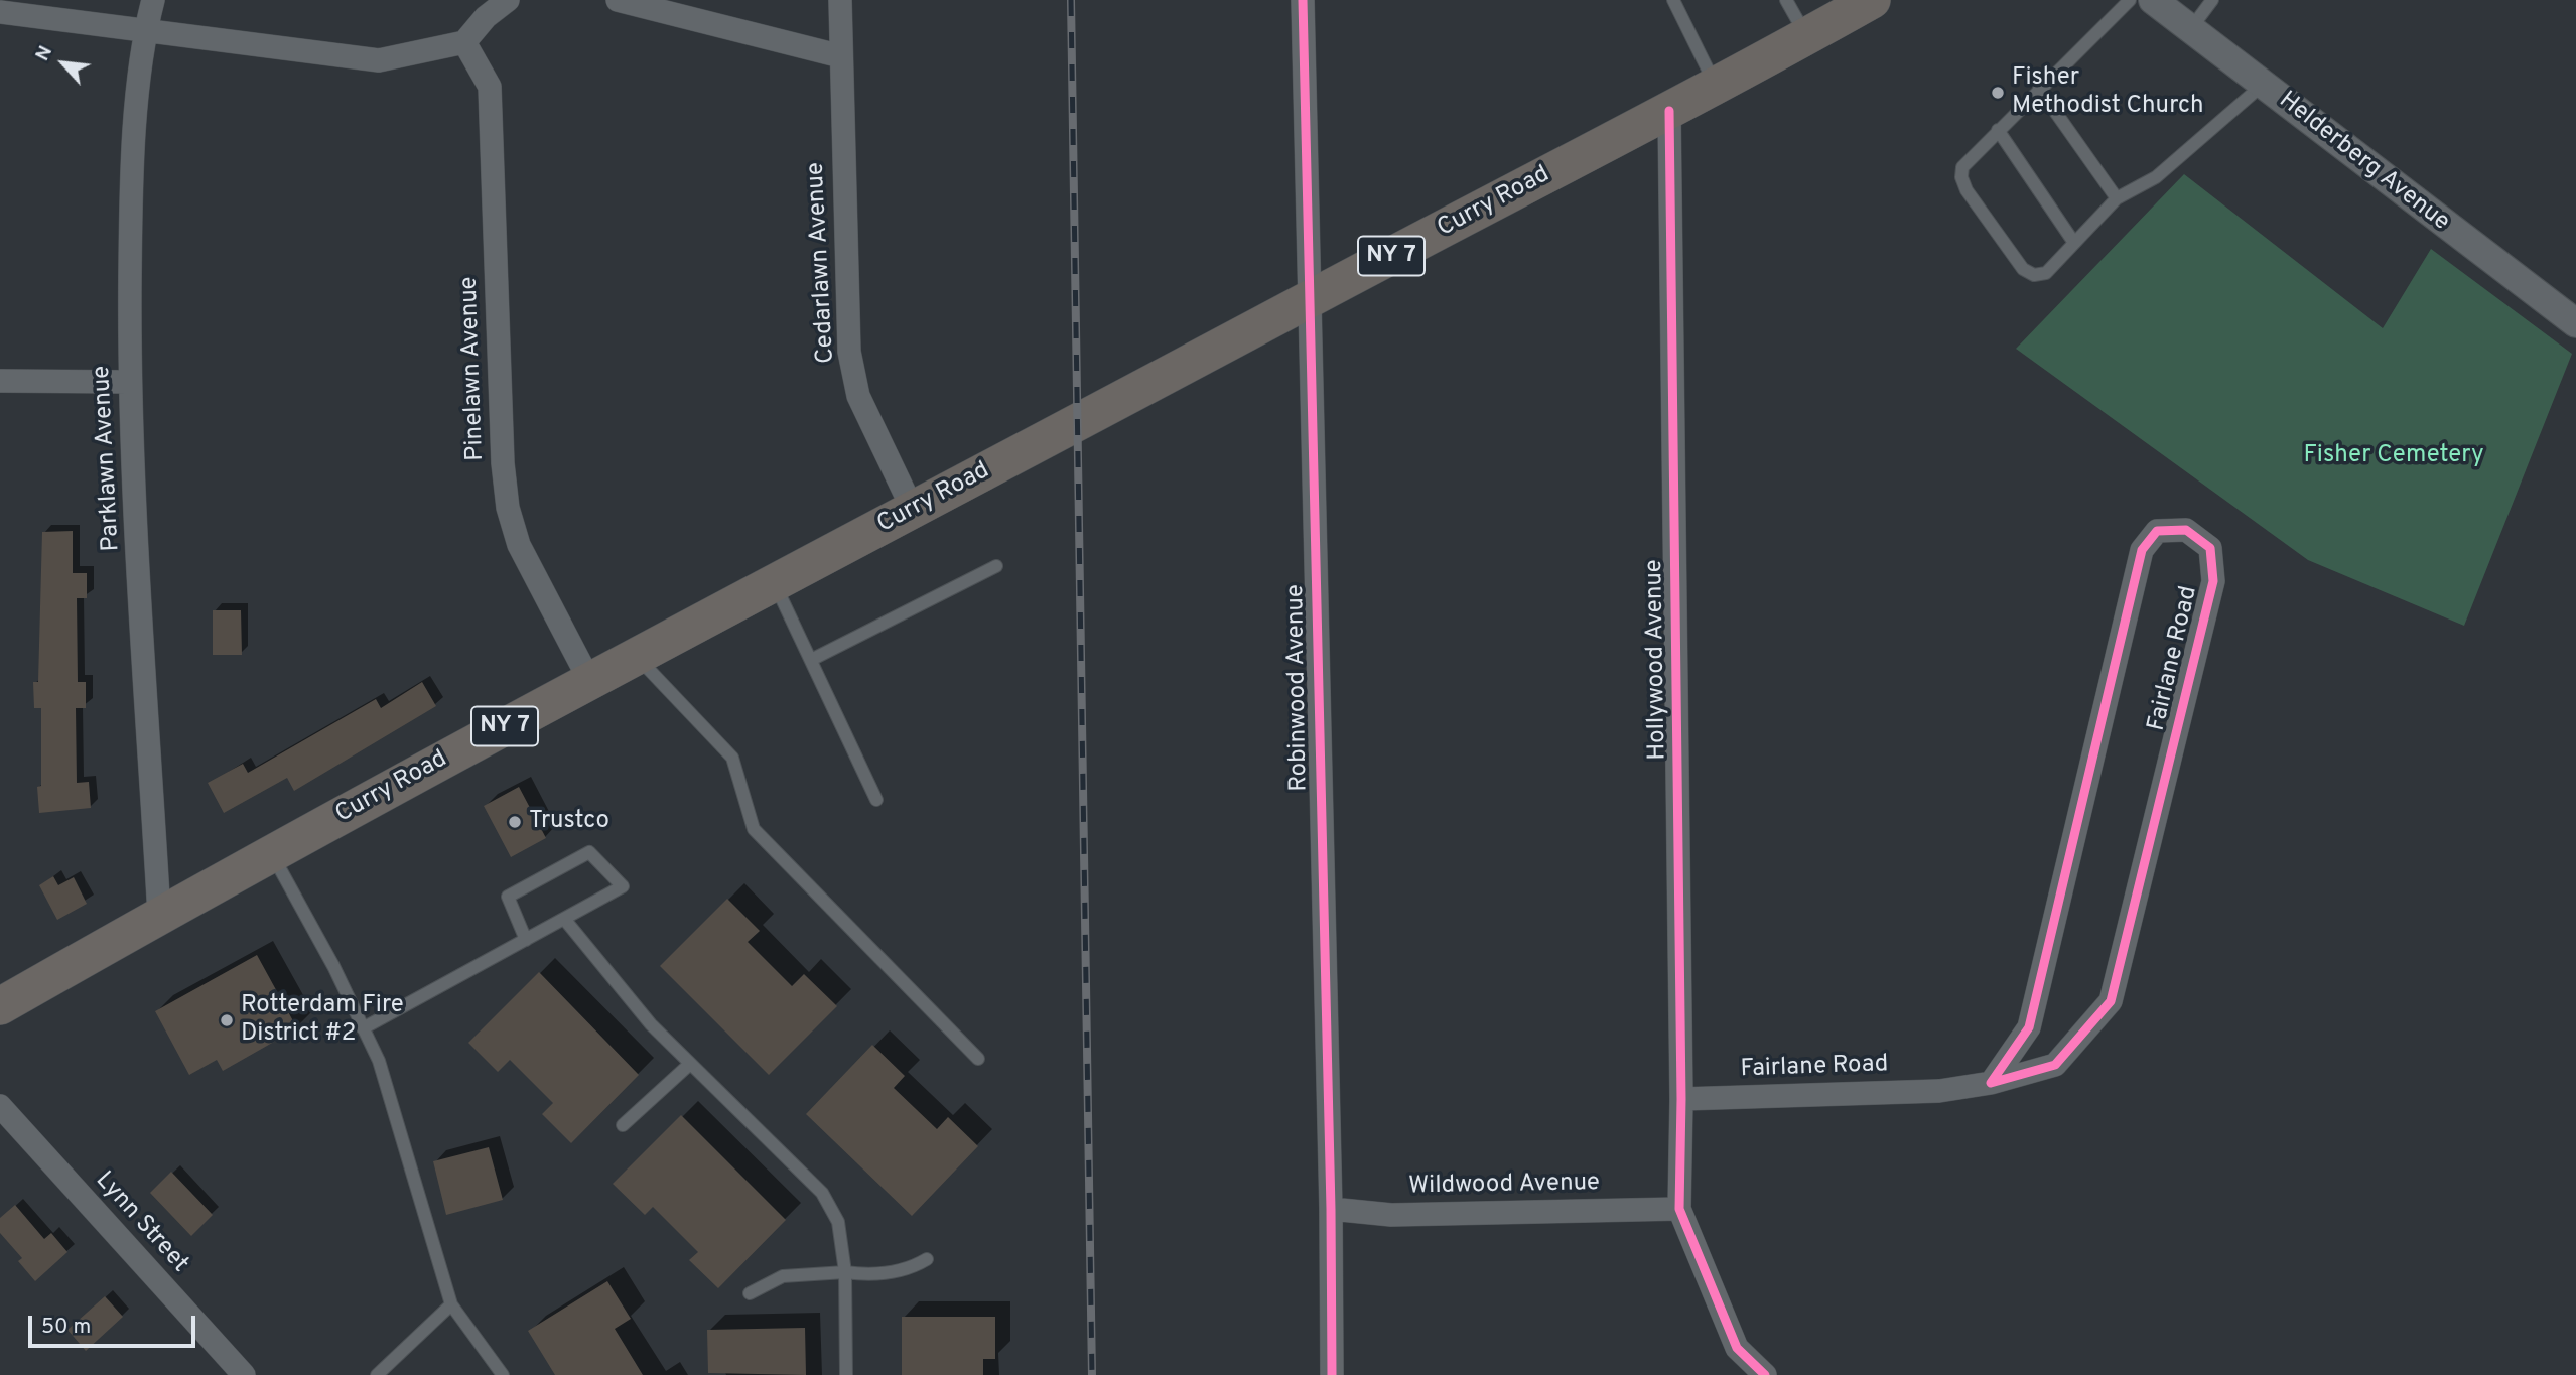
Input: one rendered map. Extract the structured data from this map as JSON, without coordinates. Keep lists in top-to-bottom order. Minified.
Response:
{"streets":{"main road":["Curry Road","NY 7"],"street":["Helderberg Avenue","Cedarlawn Avenue","Pinelawn Avenue","Parklawn Avenue","Fairlane Road","Hollywood Avenue","Robinwood Avenue","Wildwood Avenue","Lynn Street"]},"crossings":[["Curry Road","Cedarlawn Avenue"],["Curry Road","Pinelawn Avenue"],["Curry Road","Parklawn Avenue"],["Curry Road","Hollywood Avenue"],["Curry Road","Robinwood Avenue"],["Fairlane Road","Hollywood Avenue"],["Hollywood Avenue","Wildwood Avenue"],["Robinwood Avenue","Wildwood Avenue"]],"parks":["Fisher Cemetery"],"places":["Fisher Methodist Church","Trustco","Rotterdam Fire District #2"],"scale_bar":"50 m","north":"top left"}
